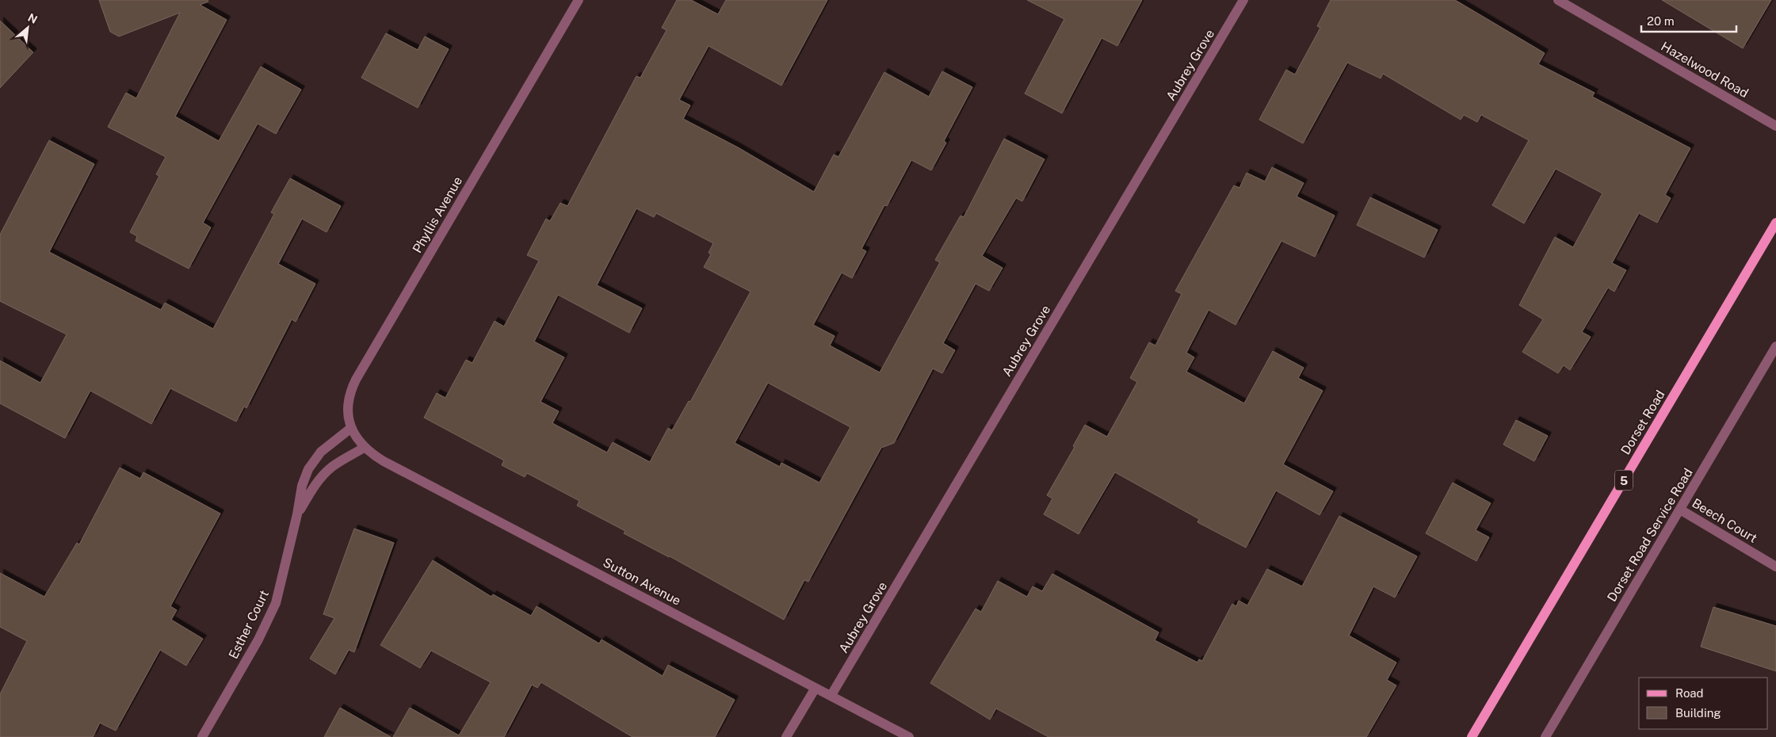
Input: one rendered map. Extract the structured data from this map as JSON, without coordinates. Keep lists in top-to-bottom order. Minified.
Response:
{"streets":{"main road":["Dorset Road","5"],"street":["Aubrey Grove","Hazelwood Road","Phyllis Avenue","Beech Court","Dorset Road Service Road","Sutton Avenue","Esther Court"]},"crossings":[["Aubrey Grove","Sutton Avenue"],["Phyllis Avenue","Sutton Avenue"],["Phyllis Avenue","Esther Court"],["Beech Court","Dorset Road Service Road"],["Sutton Avenue","Esther Court"]],"legend":["Road","Building"],"scale_bar":"20 m","north":"top right"}
